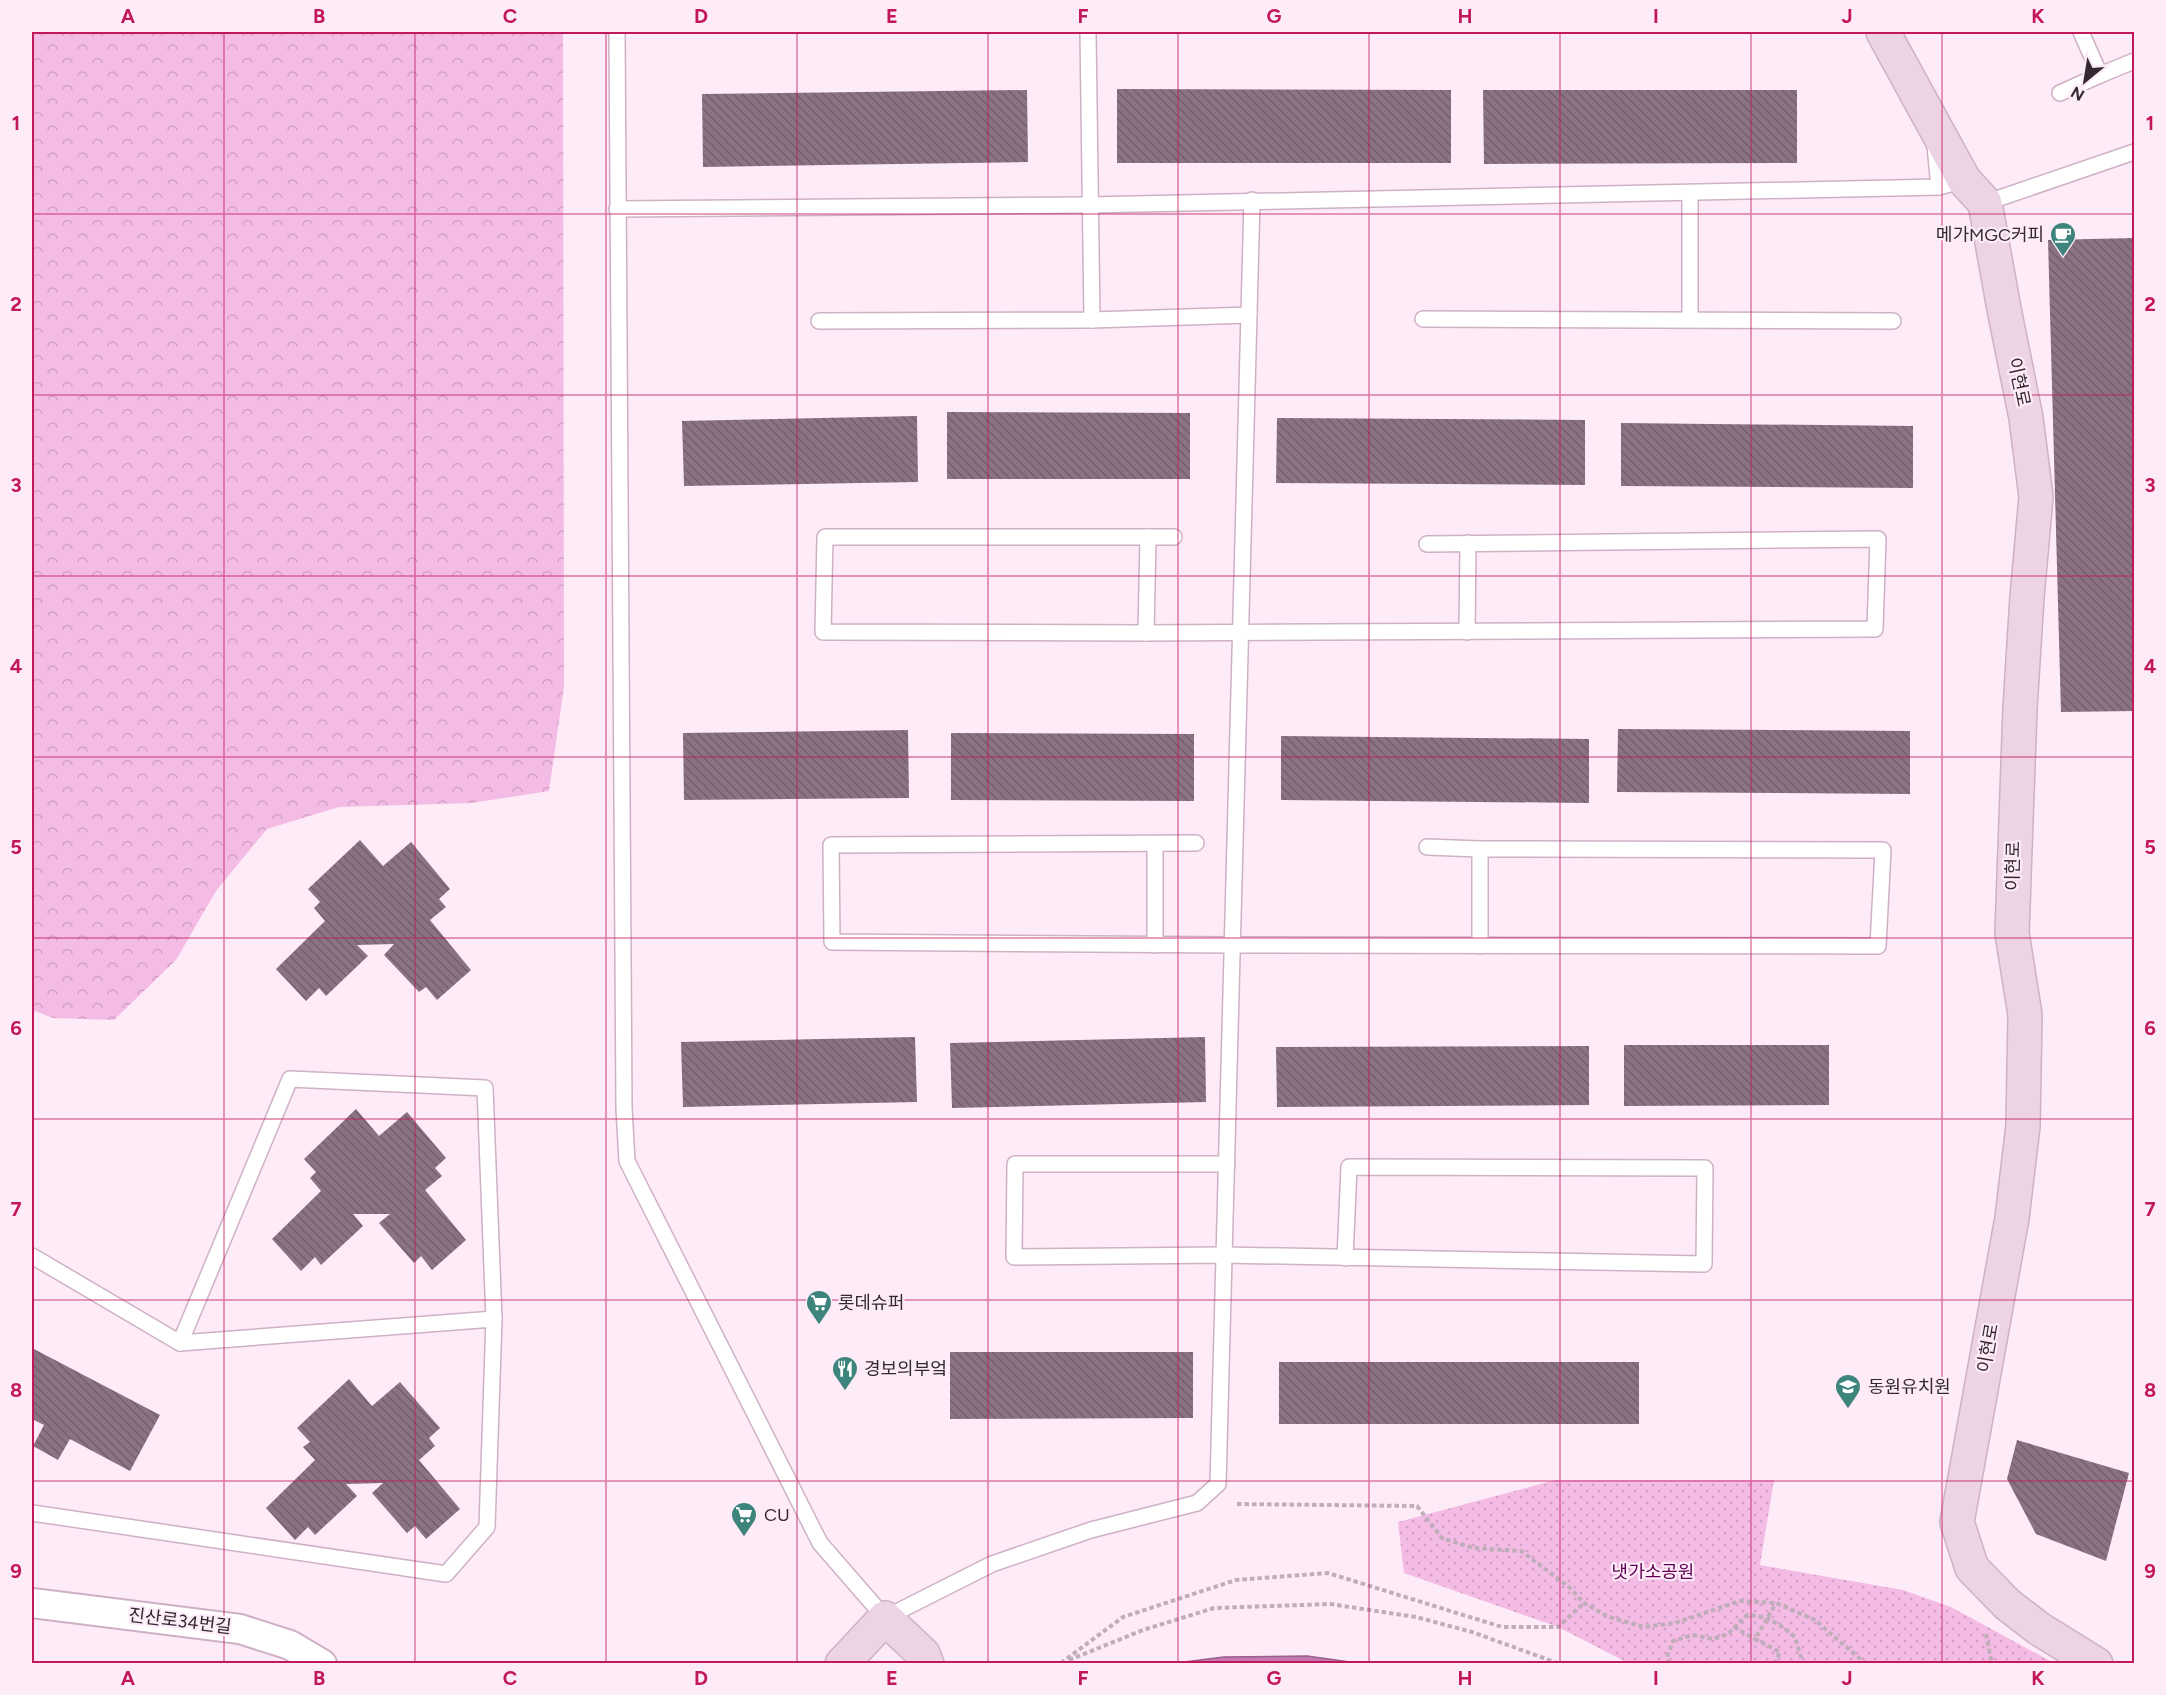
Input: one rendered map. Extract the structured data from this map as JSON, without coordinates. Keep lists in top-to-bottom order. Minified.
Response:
{"streets":{"street":["이현로","진산로34번길"]},"parks":["냇가소공원"],"places":{"cafe":["메가MGC커피"],"supermarket":["롯데슈퍼","CU"],"restaurant":["경보의부엌"],"school or university":["동원유치원"]},"north":"bottom left","grid":{"columns":["A","B","C","D","E","F","G","H","I","J","K"],"rows":["1","2","3","4","5","6","7","8","9"]}}
